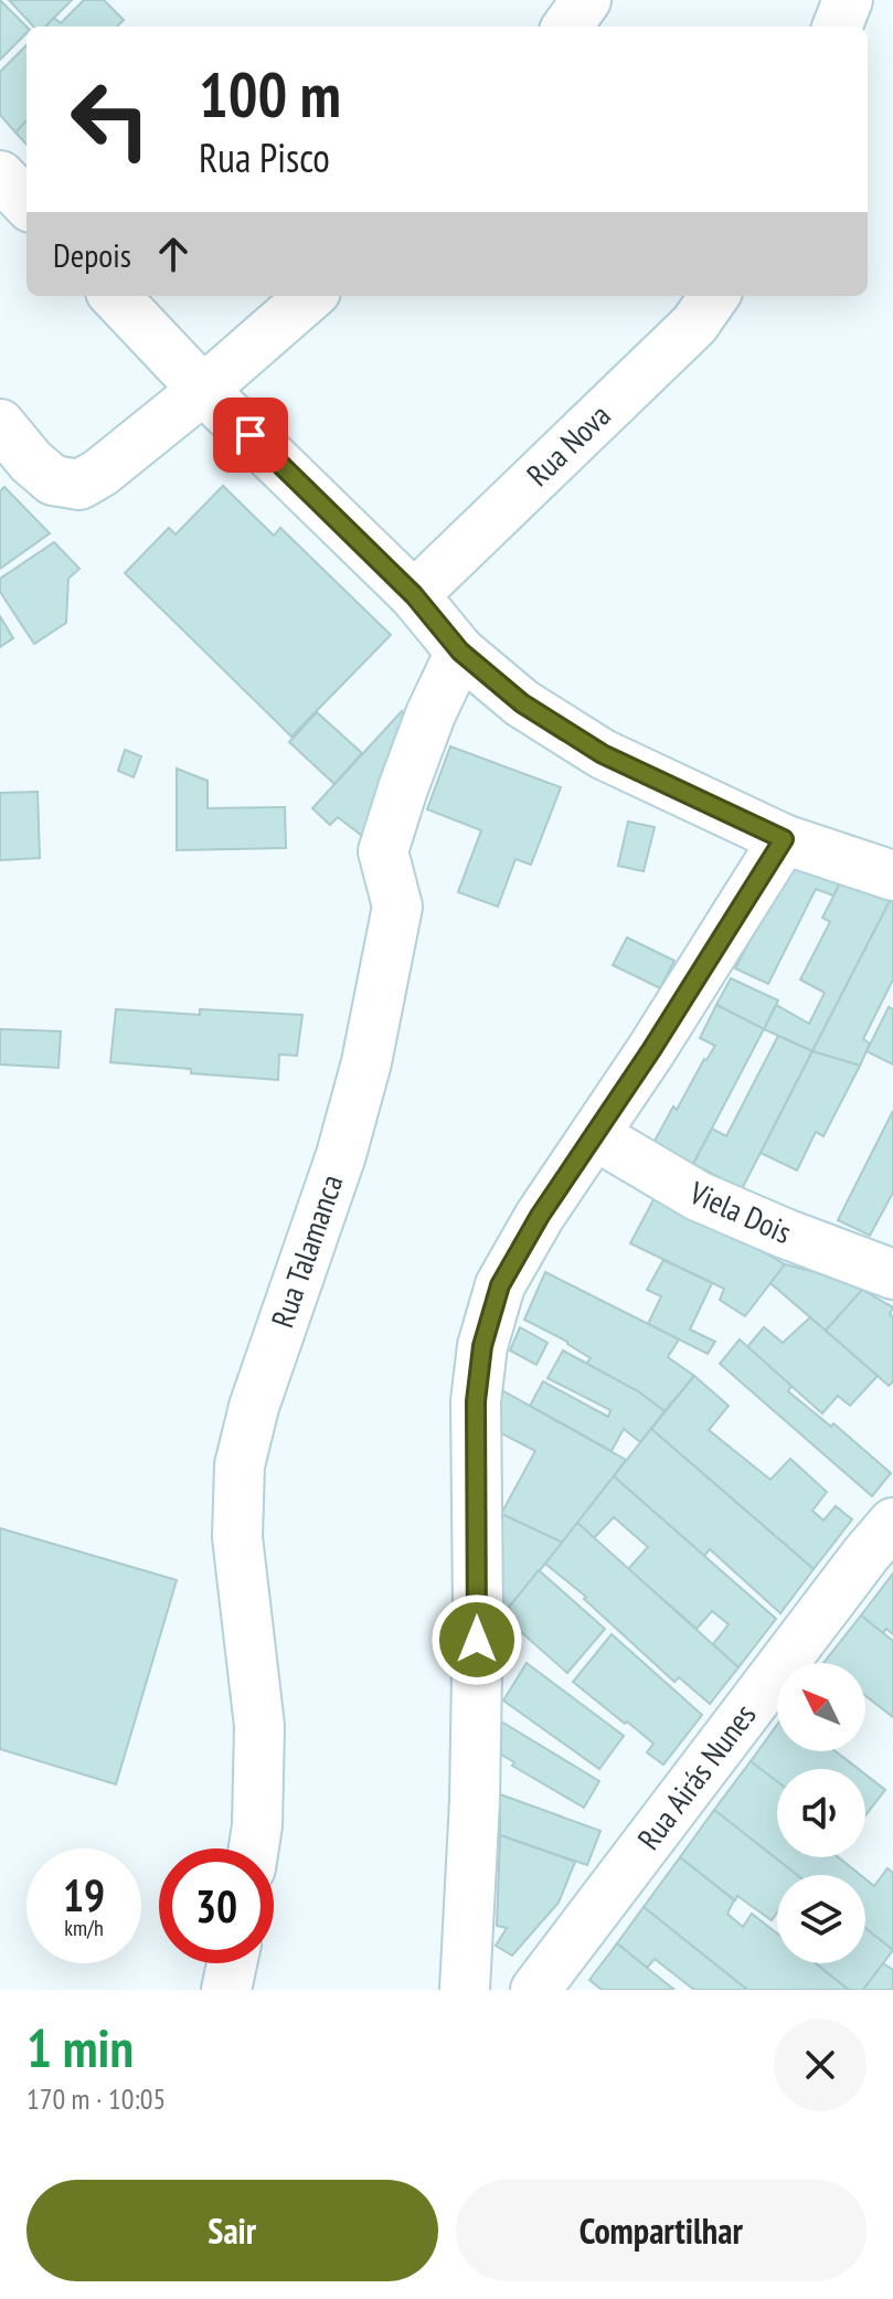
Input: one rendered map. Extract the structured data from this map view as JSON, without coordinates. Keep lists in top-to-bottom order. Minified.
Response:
{"streets":{"street":["Rua Nova","Viela Dois","Rua Talamanca","Rua Airás Nunes"]},"north":"top left","page":{"turn":["100 m","Rua Pisco"],"then":"Depois","speed":"19 km/h","limit":"30","heading":["1 min","170 m · 10:05"],"buttons":["Sair","Compartilhar"]}}
